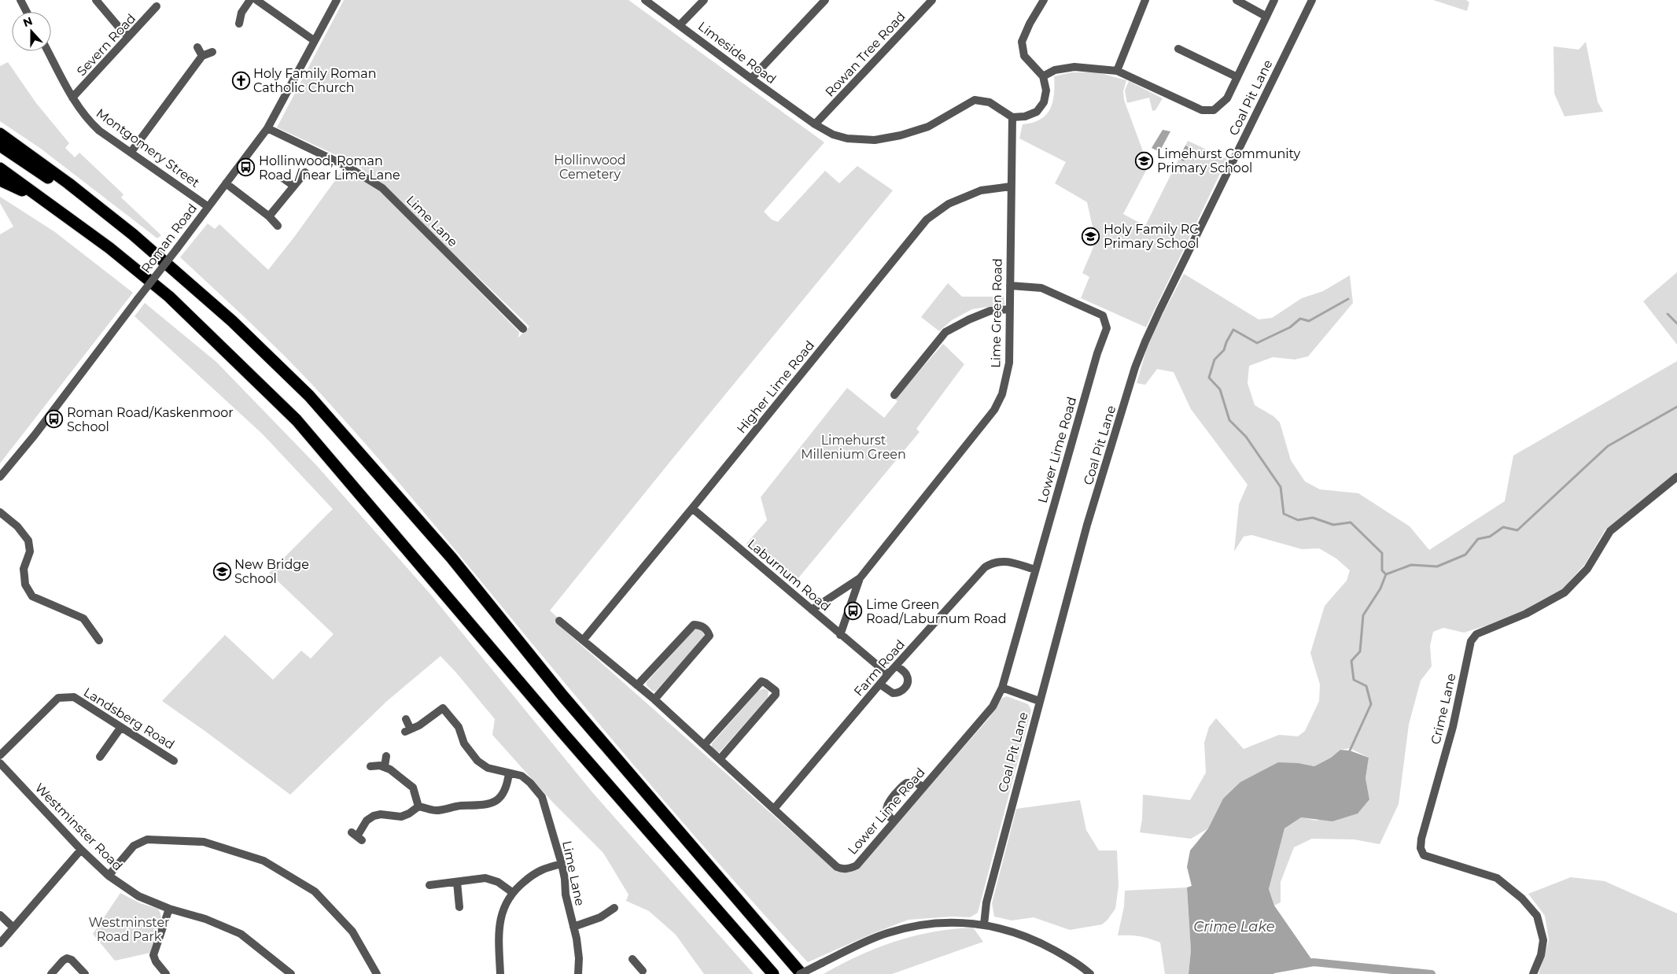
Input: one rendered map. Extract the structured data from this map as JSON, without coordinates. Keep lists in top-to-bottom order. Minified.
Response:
{"streets":{"street":["Severn Road","Limeside Road","Rowan Tree Road","Coal Pit Lane","Montgomery Street","Lime Lane","Roman Road","Lime Green Road","Higher Lime Road","Lower Lime Road","Laburnum Road","Farm Road","Crime Lane","Landsberg Road","Westminster Road"]},"crossings":[["Severn Road","Montgomery Street"],["Limeside Road","Rowan Tree Road"],["Limeside Road","Lime Green Road"],["Montgomery Street","Roman Road"],["Lime Lane","Roman Road"],["Lime Green Road","Higher Lime Road"],["Lime Green Road","Lower Lime Road"],["Lime Green Road","Laburnum Road"],["Higher Lime Road","Lower Lime Road"],["Higher Lime Road","Laburnum Road"],["Lower Lime Road","Farm Road"],["Laburnum Road","Farm Road"]],"water":["Crime Lake"],"parks":["Hollinwood Cemetery","Limehurst Millenium Green","Westminster Road Park"],"places":{"church":["Holy Family Roman Catholic Church"],"school or university":["Limehurst Community Primary School","Holy Family RC Primary School","New Bridge School"],"bus stop":["Hollinwood, Roman Road / near Lime Lane","Roman Road/Kaskenmoor School","Lime Green Road/Laburnum Road"]},"north":"top"}
